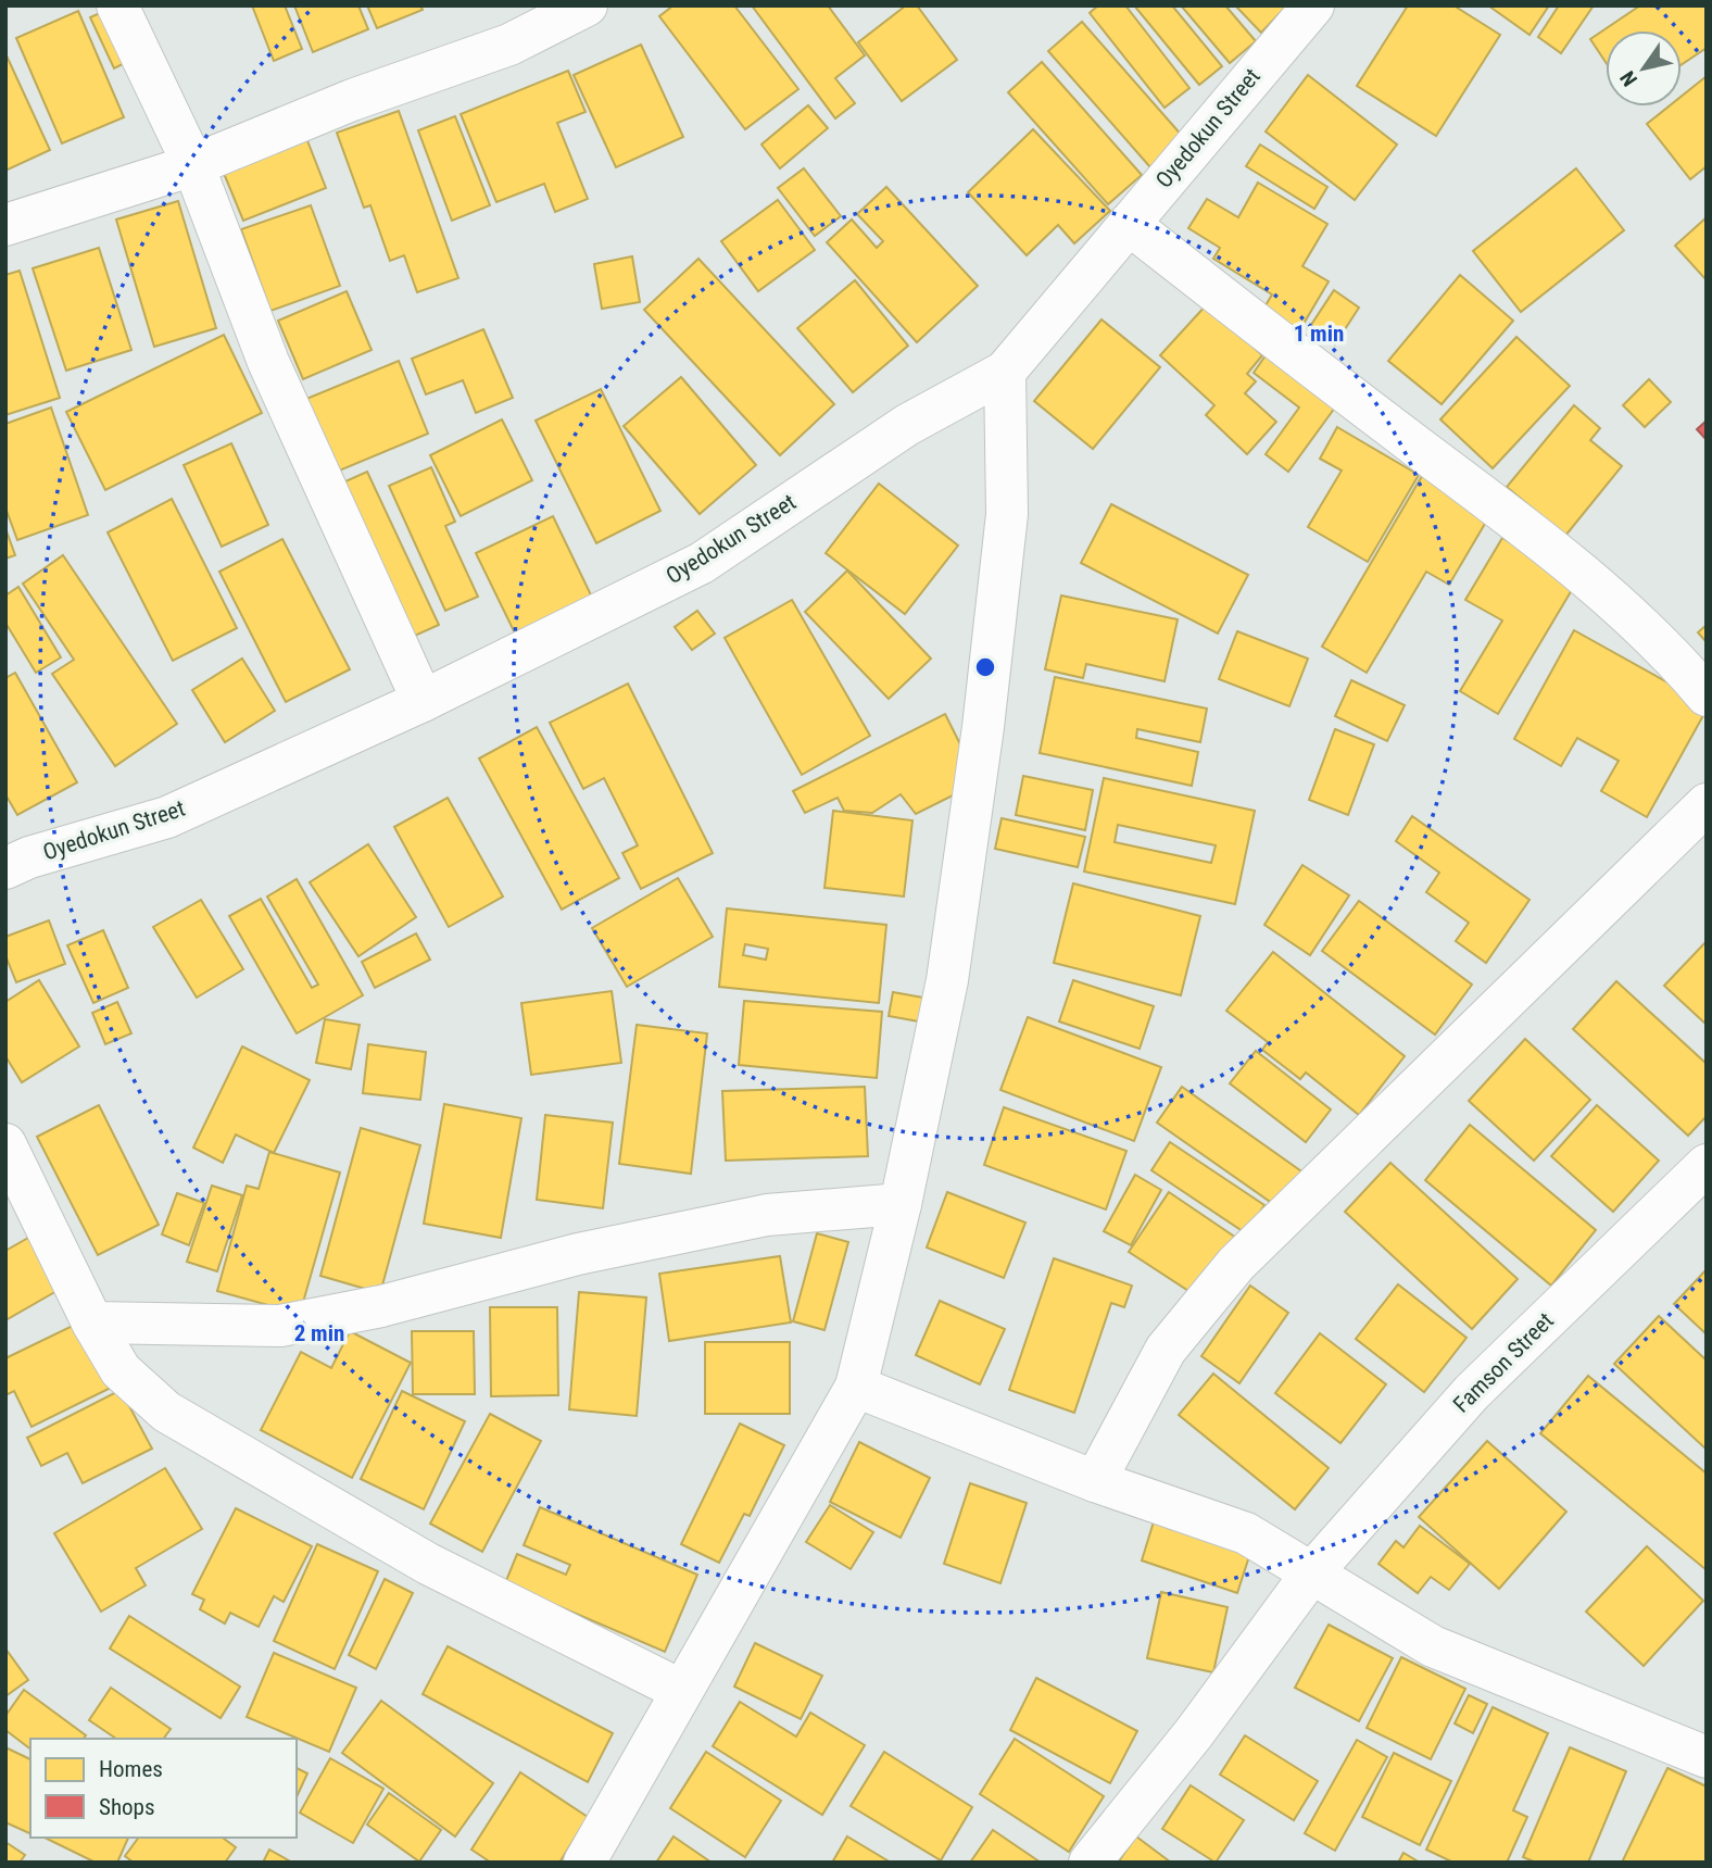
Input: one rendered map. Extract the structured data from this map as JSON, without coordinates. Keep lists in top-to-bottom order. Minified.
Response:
{"streets":{"street":["Oyedokun Street","Famson Street"]},"legend":["Homes","Shops"],"north":"bottom left","rings":["1 min","2 min"]}
